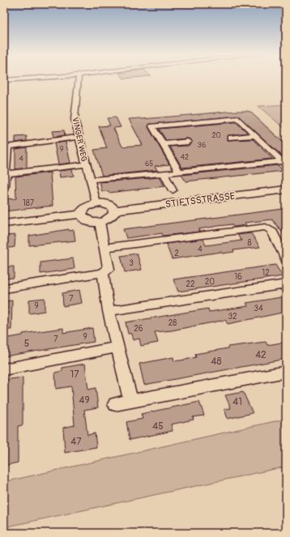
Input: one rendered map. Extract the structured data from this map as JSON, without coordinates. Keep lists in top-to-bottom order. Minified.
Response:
{"streets":{"street":["VINGER WEG","STIFTSSTRASSE"]},"house_numbers":["20","36","9","42","4","65","187","8","4","2","3","12","16","20","22","7","9","34","32","28","26","9","7","5","42","48","17","49","41","45","47"]}
